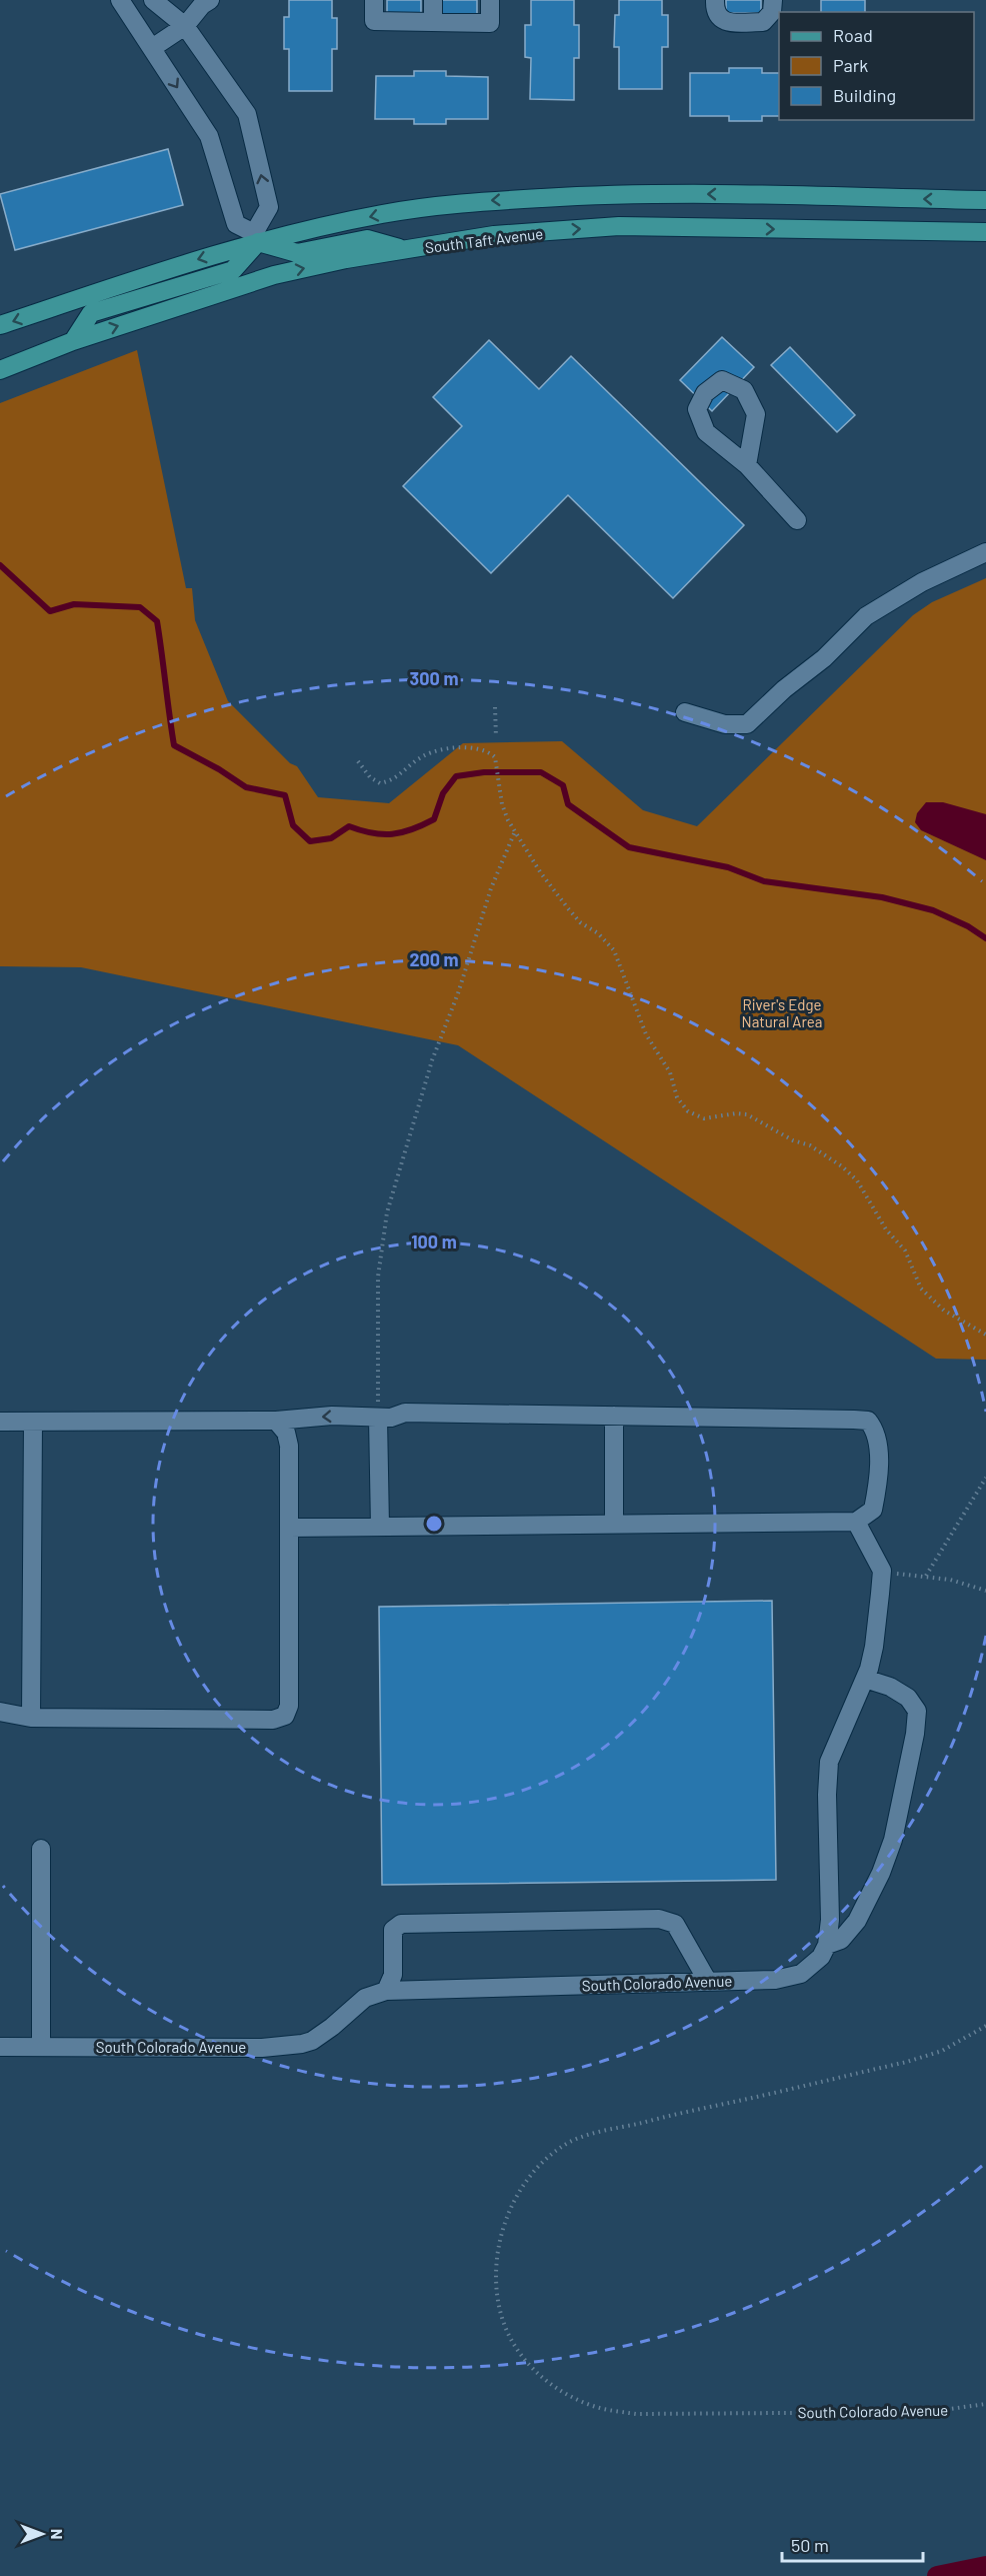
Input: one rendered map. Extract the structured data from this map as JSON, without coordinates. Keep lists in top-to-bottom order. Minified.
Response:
{"streets":{"main road":["South Taft Avenue"],"street":["South Colorado Avenue"]},"parks":["River's Edge Natural Area"],"legend":["Road","Park","Building"],"scale_bar":"50 m","north":"right","rings":["300 m","200 m","100 m"]}
